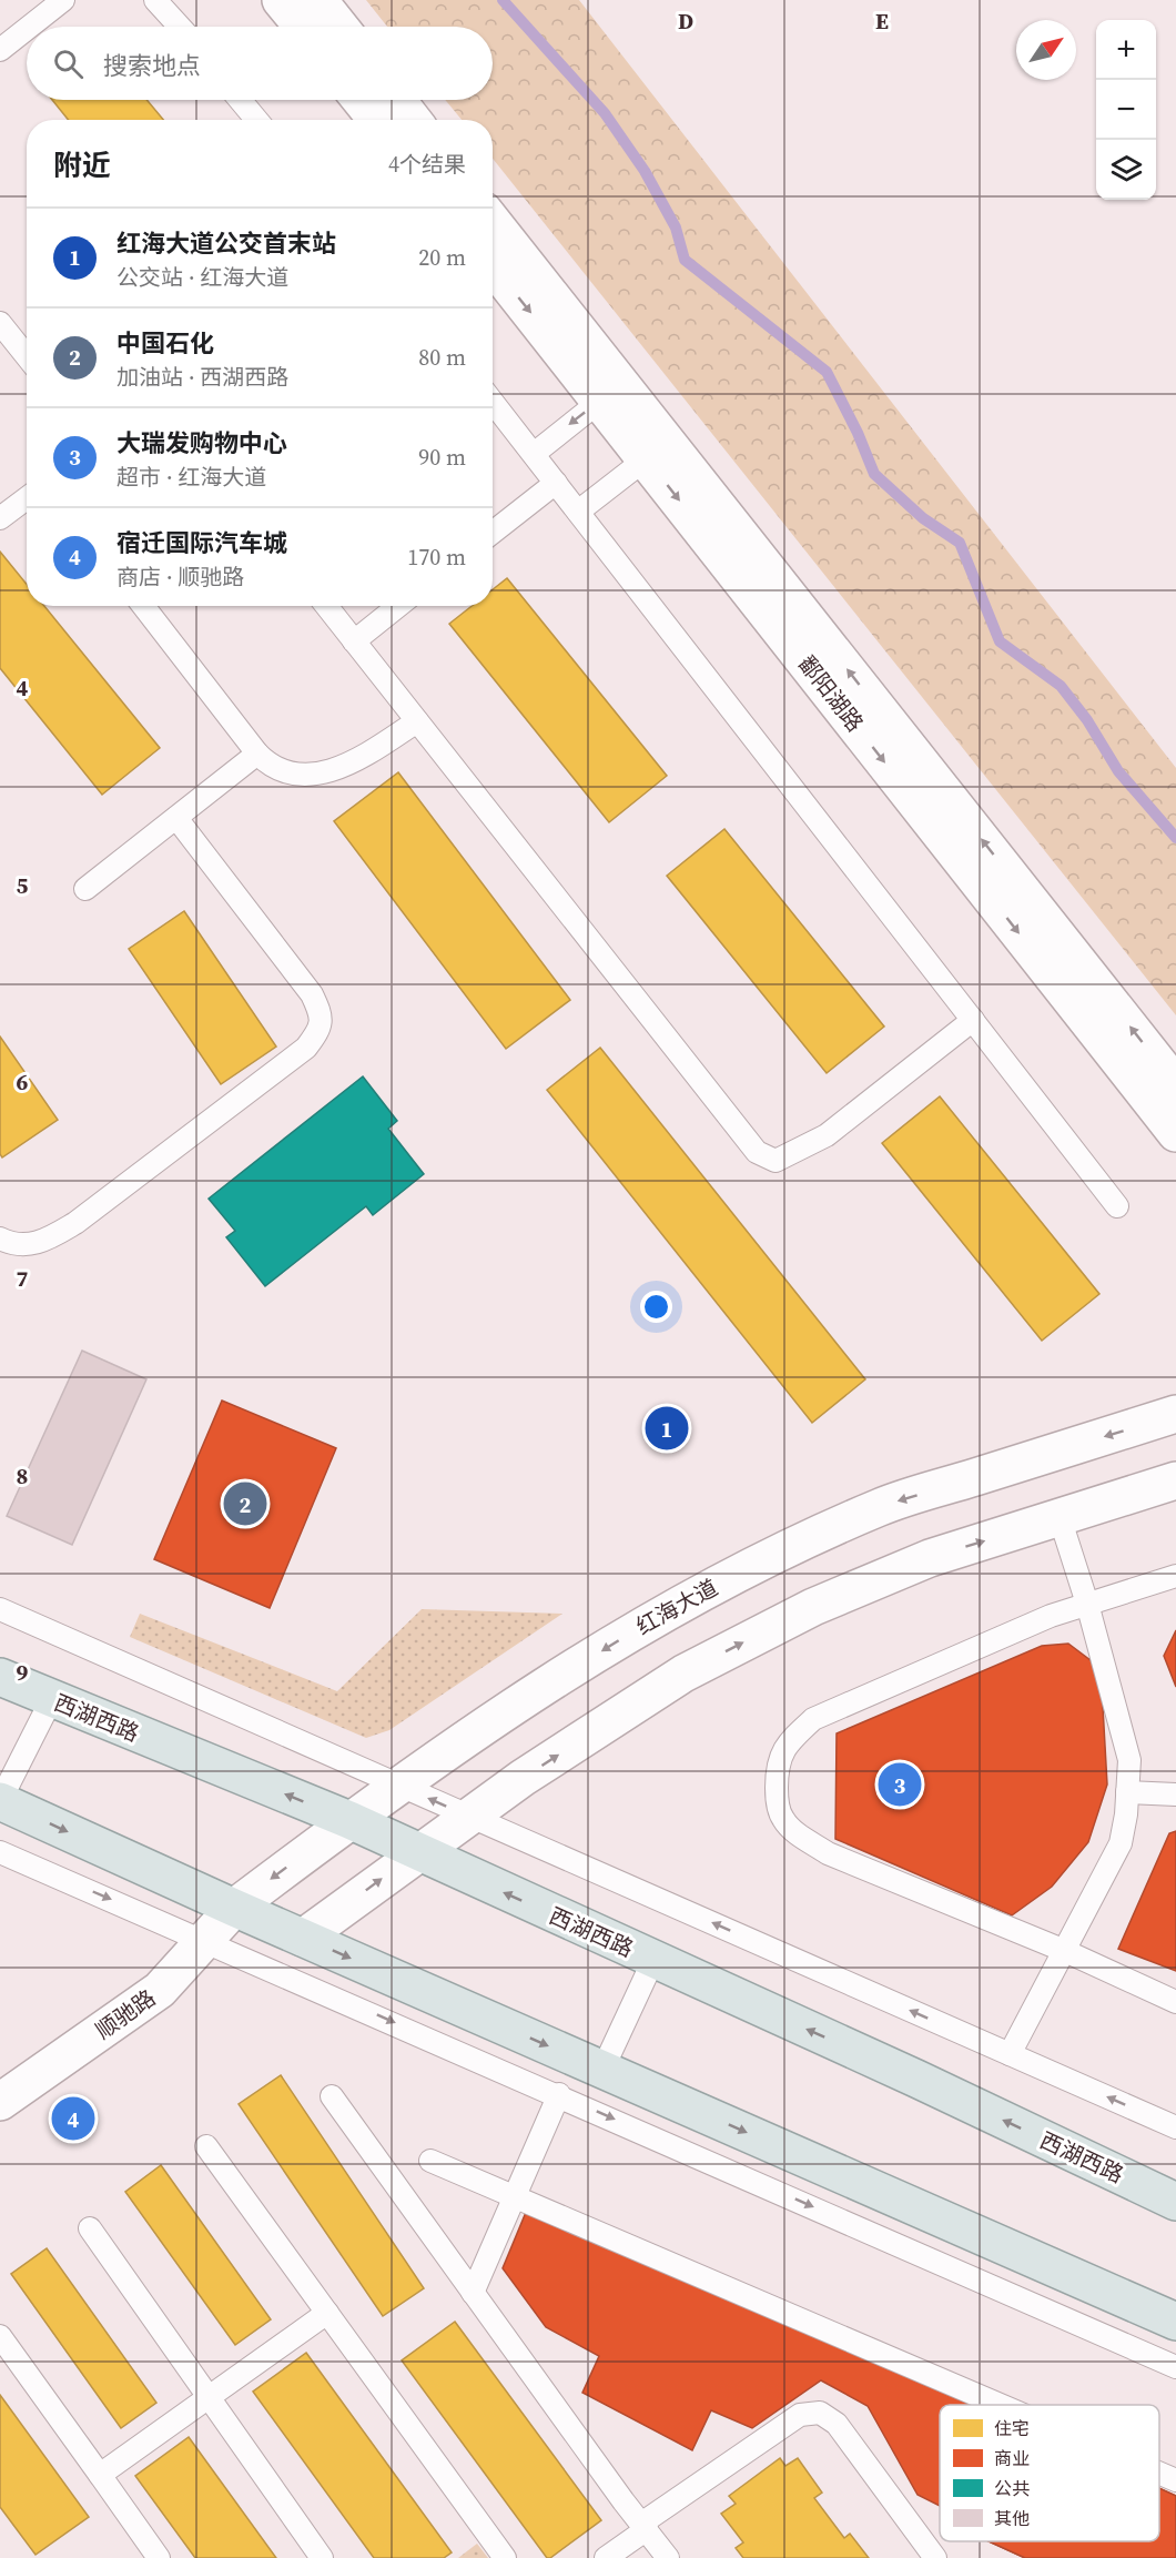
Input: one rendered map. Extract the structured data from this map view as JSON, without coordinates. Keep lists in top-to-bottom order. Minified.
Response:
{"streets":{"main road":["西湖西路"],"street":["鄱阳湖路","红海大道","顺驰路"]},"crossings":[["红海大道","西湖西路"],["红海大道","顺驰路"]],"legend":["住宅","商业","公共","其他"],"north":"top right","page":{"map_buttons":["+","−"],"search":"搜索地点","heading":["附近","4个结果"],"list":[{"mark":"1","name":"红海大道公交首末站","note":"公交站 · 红海大道","value":"20 m"},{"mark":"2","name":"中国石化","note":"加油站 · 西湖西路","value":"80 m"},{"mark":"3","name":"大瑞发购物中心","note":"超市 · 红海大道","value":"90 m"},{"mark":"4","name":"宿迁国际汽车城","note":"商店 · 顺驰路","value":"170 m"}],"pins":["1","2","3","4"]},"grid":{"columns":["D","E"],"rows":["4","5","6","7","8","9"]}}
